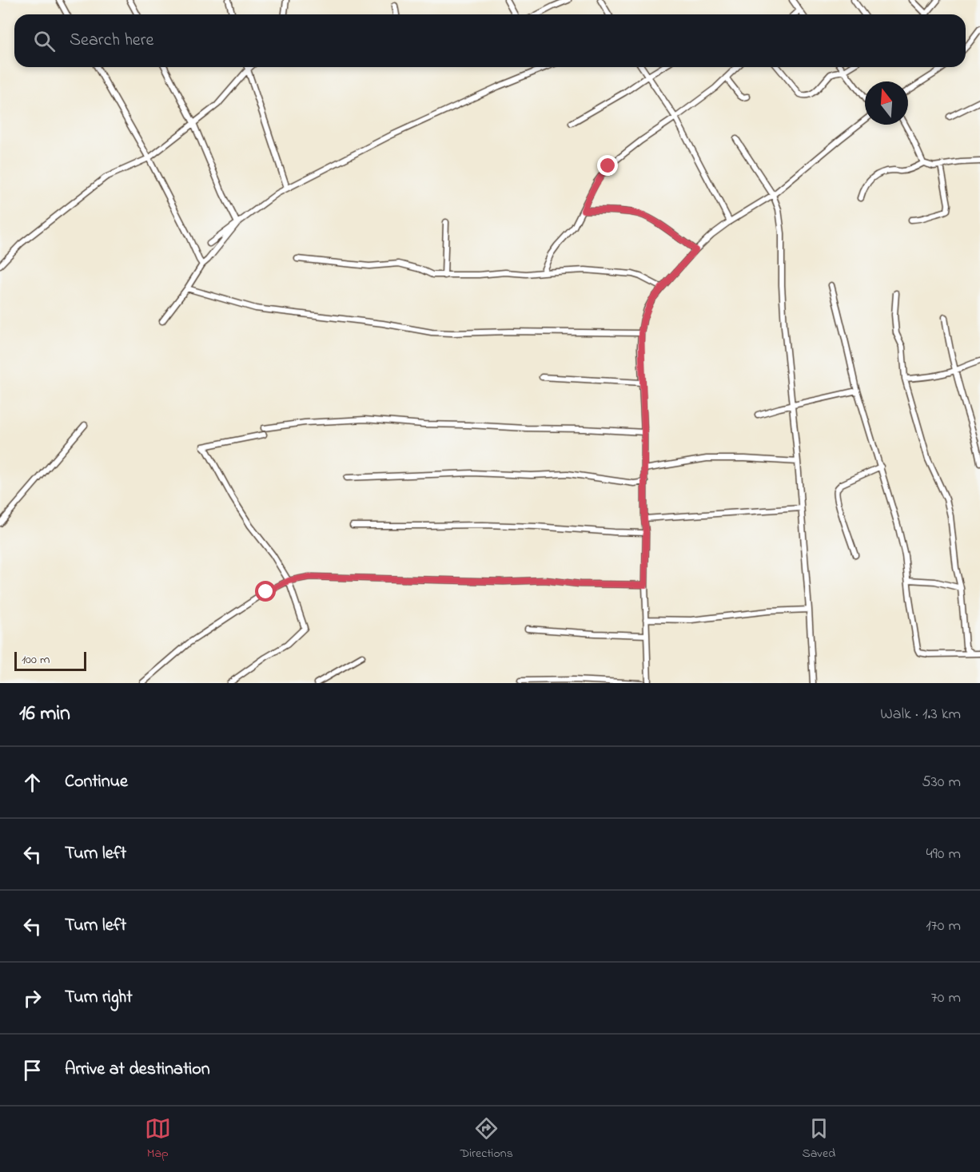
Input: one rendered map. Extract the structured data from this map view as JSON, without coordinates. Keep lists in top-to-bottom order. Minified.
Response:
{"scale_bar":"100 m","north":"top","page":{"search":"Search here","scale":"100 m","heading":["16 min","Walk · 1.3 km"],"list":[["Continue","530 m"],["Turn left","490 m"],["Turn left","170 m"],["Turn right","70 m"],"Arrive at destination"],"nav":["Map","Directions","Saved"]}}
